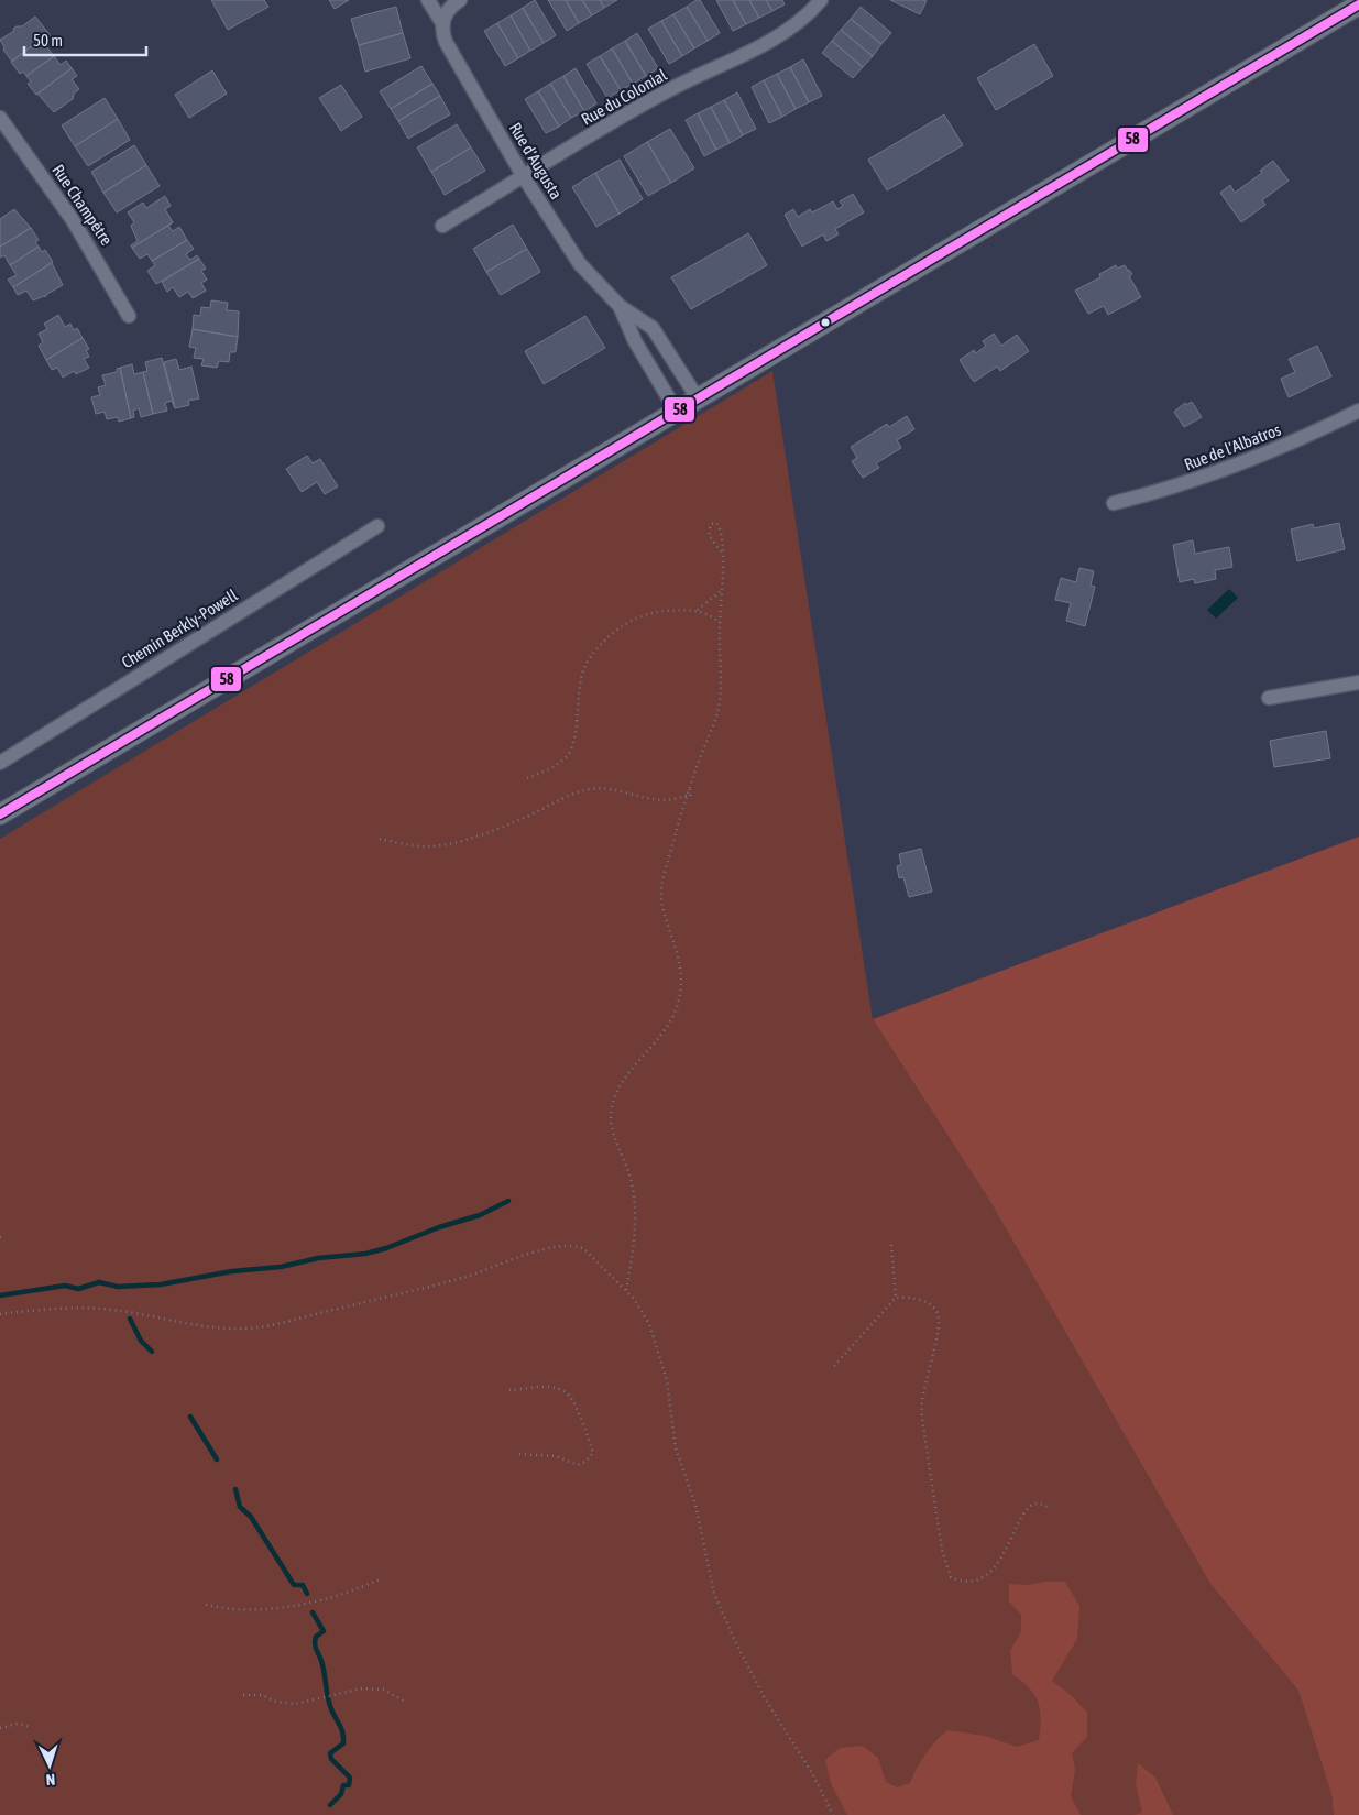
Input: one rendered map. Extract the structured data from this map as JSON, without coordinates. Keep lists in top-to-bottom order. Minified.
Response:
{"streets":{"street":["Rue du Colonial","Rue d'Augusta","Rue Champêtre","Rue de l'Albatros","Chemin Berkly-Powell"]},"crossings":[["Rue du Colonial","Rue d'Augusta"]],"lines":["transit line 58"],"scale_bar":"50 m","north":"bottom"}
